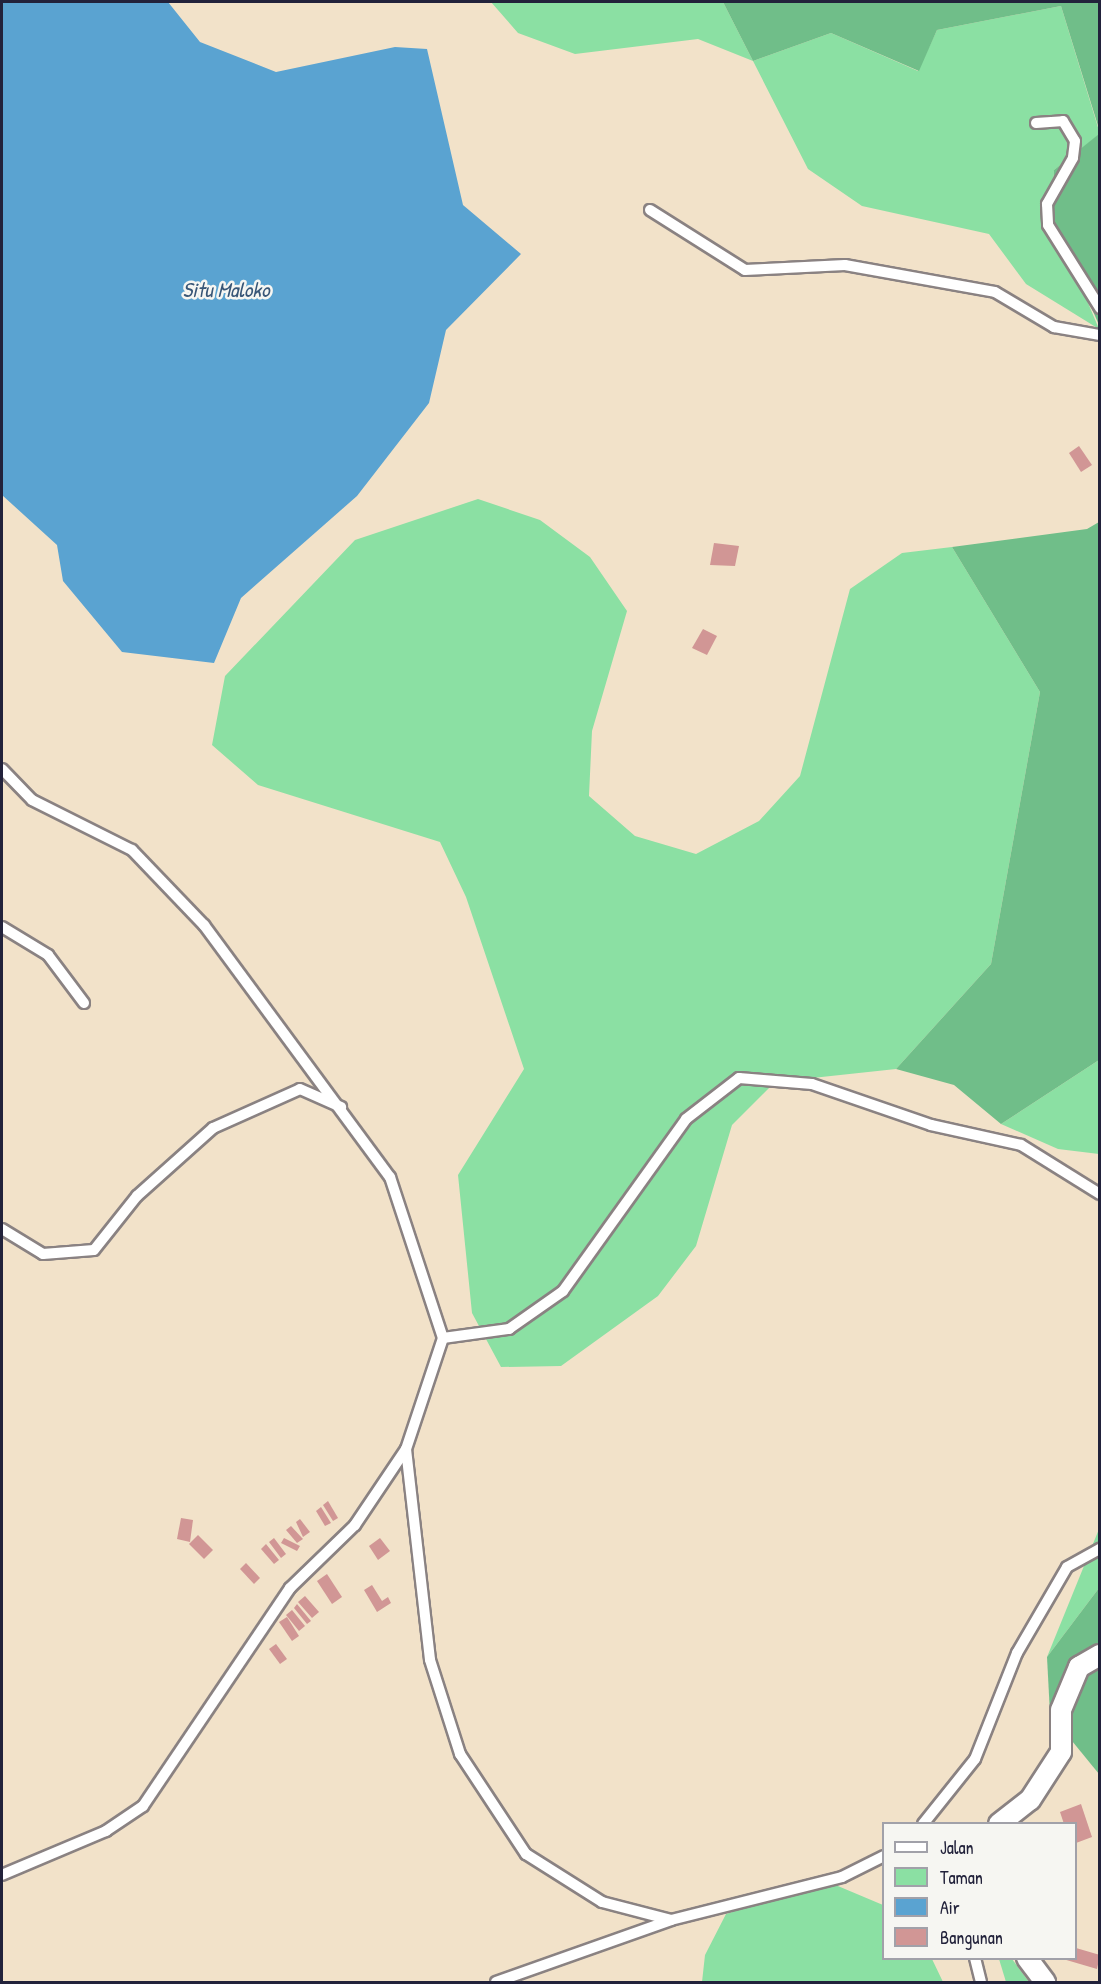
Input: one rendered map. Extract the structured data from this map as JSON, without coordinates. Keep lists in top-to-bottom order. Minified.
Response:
{"water":["Situ Maloko"],"legend":["Jalan","Taman","Air","Bangunan"]}
